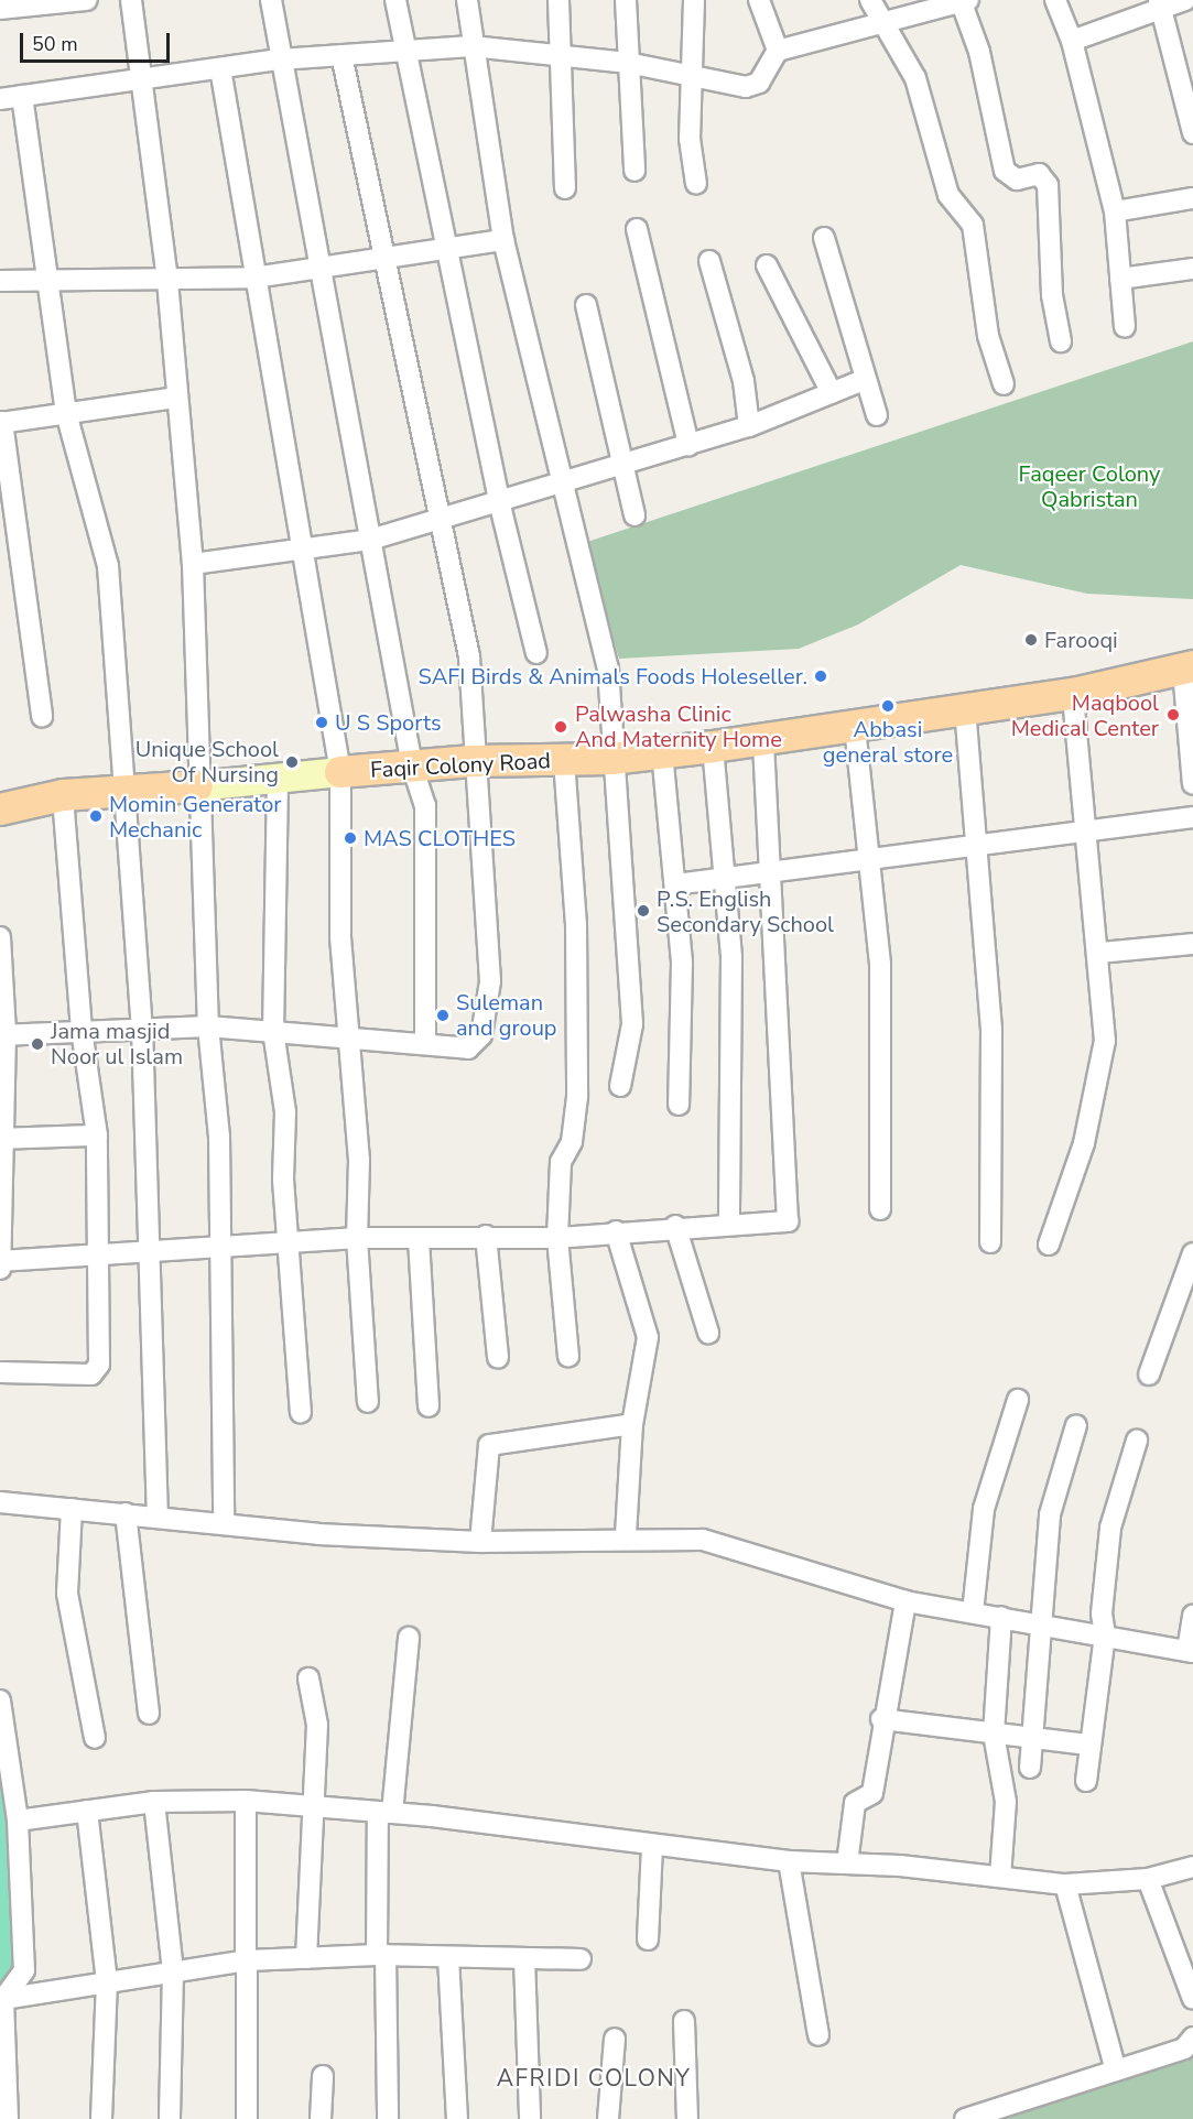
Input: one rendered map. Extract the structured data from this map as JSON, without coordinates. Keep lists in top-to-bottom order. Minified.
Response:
{"streets":{"main road":["Faqir Colony Road"]},"districts":["AFRIDI COLONY"],"parks":["Faqeer Colony Qabristan"],"places":["Farooqi","SAFI Birds & Animals Foods Holeseller.","Abbasi general store","Maqbool Medical Center","U S Sports","Palwasha Clinic And Maternity Home","Unique School Of Nursing","Momin Generator Mechanic","MAS CLOTHES","P.S. English Secondary School","Suleman and group","Jama masjid Noor ul Islam"],"scale_bar":"50 m"}
